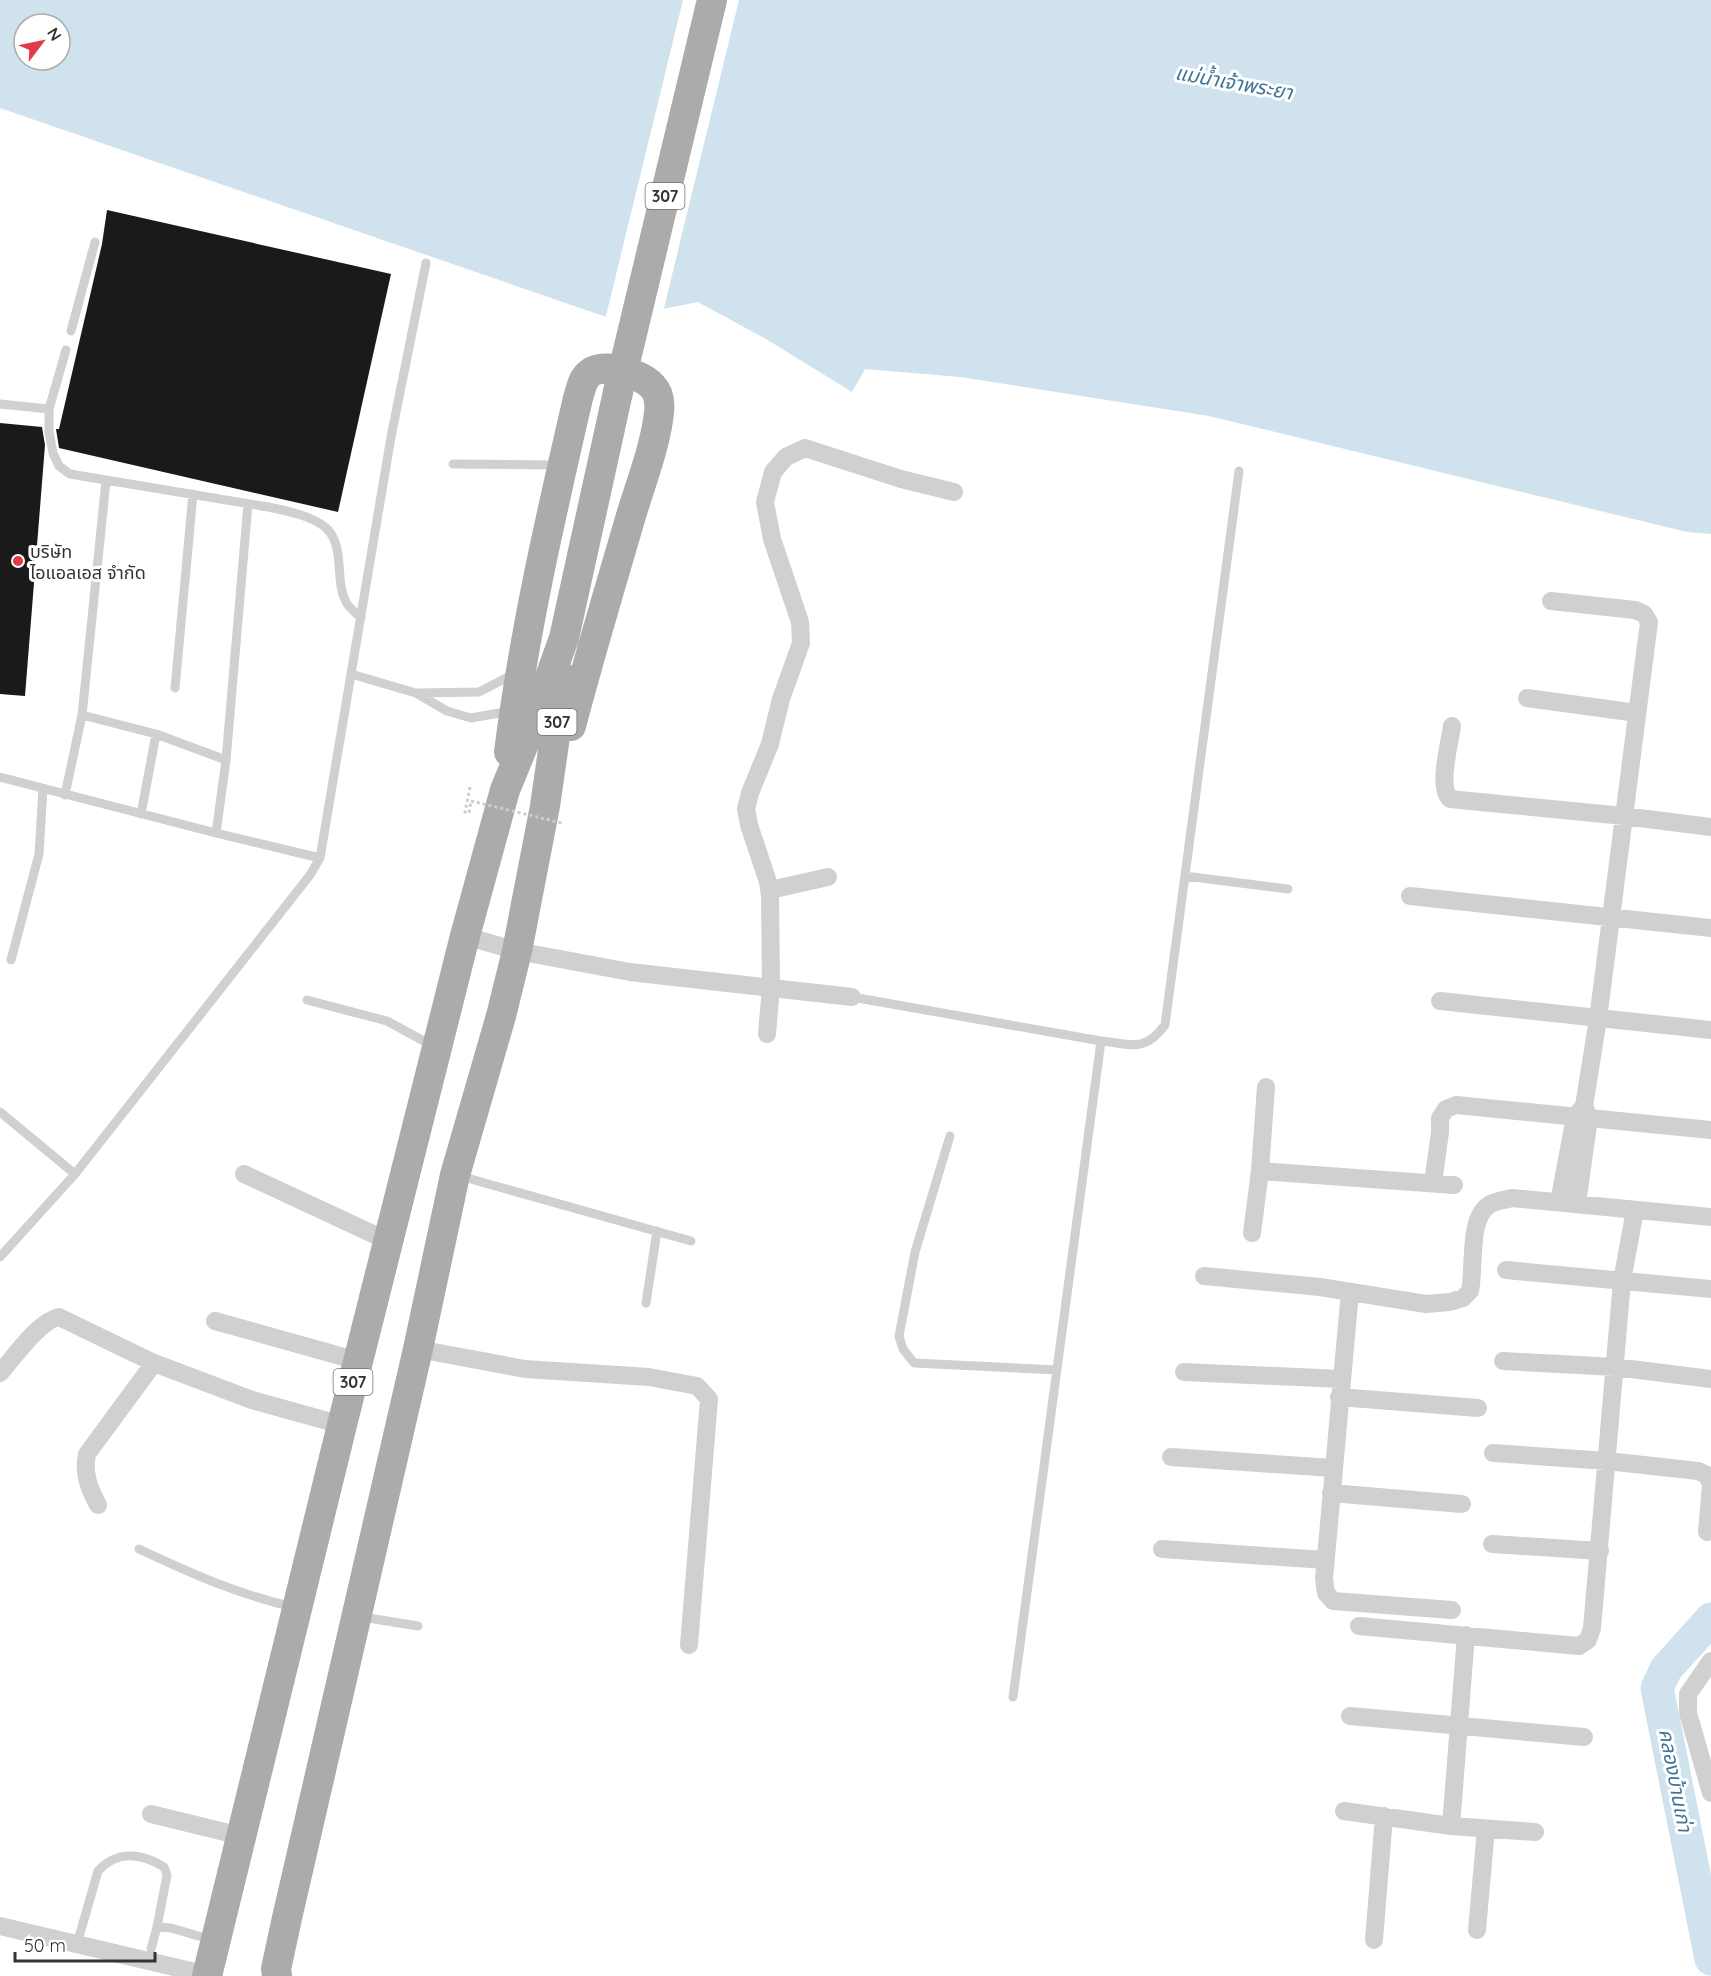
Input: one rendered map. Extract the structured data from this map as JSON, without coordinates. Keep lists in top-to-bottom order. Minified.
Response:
{"streets":{"main road":["307"]},"water":["แม่น้ำเจ้าพระยา","คลองบ้านเก่า"],"places":["บริษัท ไอแอลเอส จำกัด"],"scale_bar":"50 m","north":"top right"}
